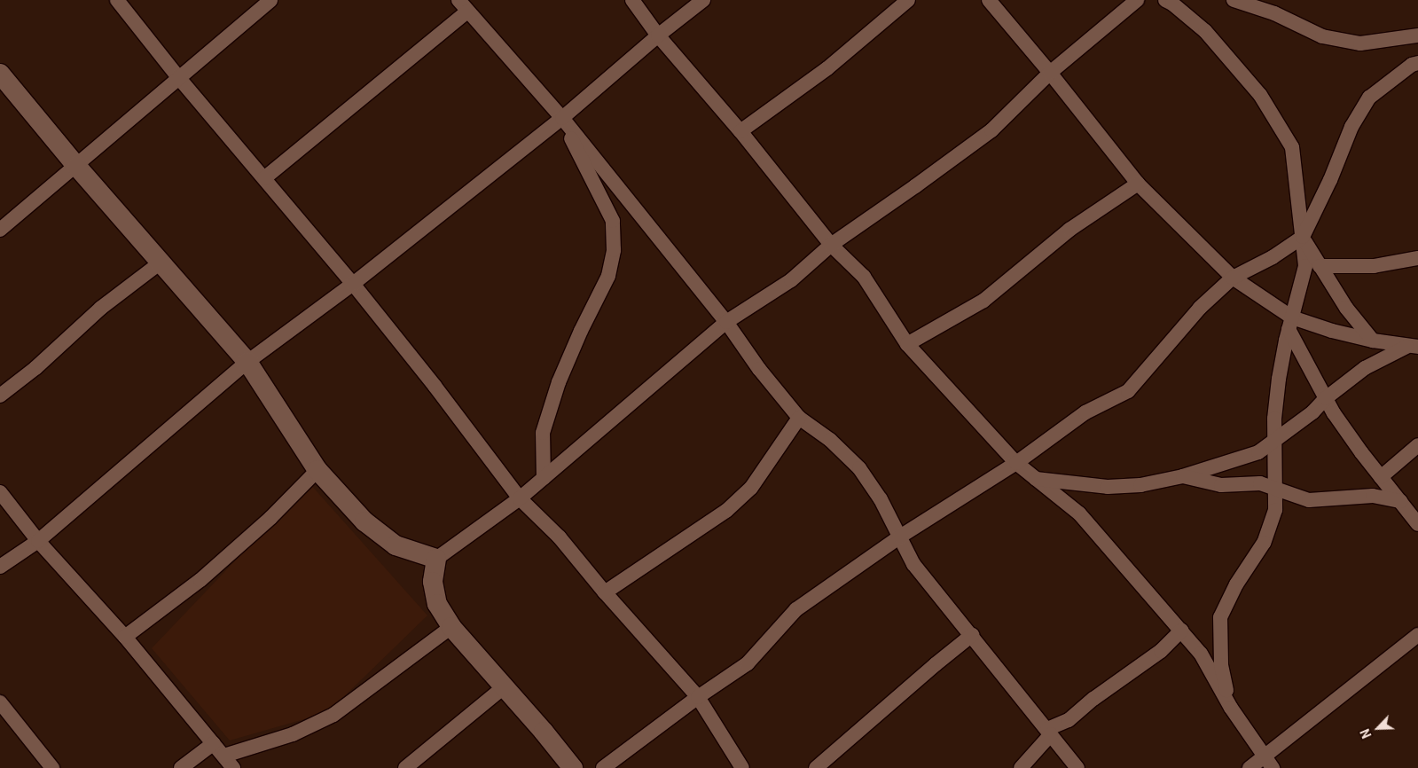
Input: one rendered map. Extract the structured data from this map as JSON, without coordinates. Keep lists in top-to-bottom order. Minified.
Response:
{"north":"bottom left"}
